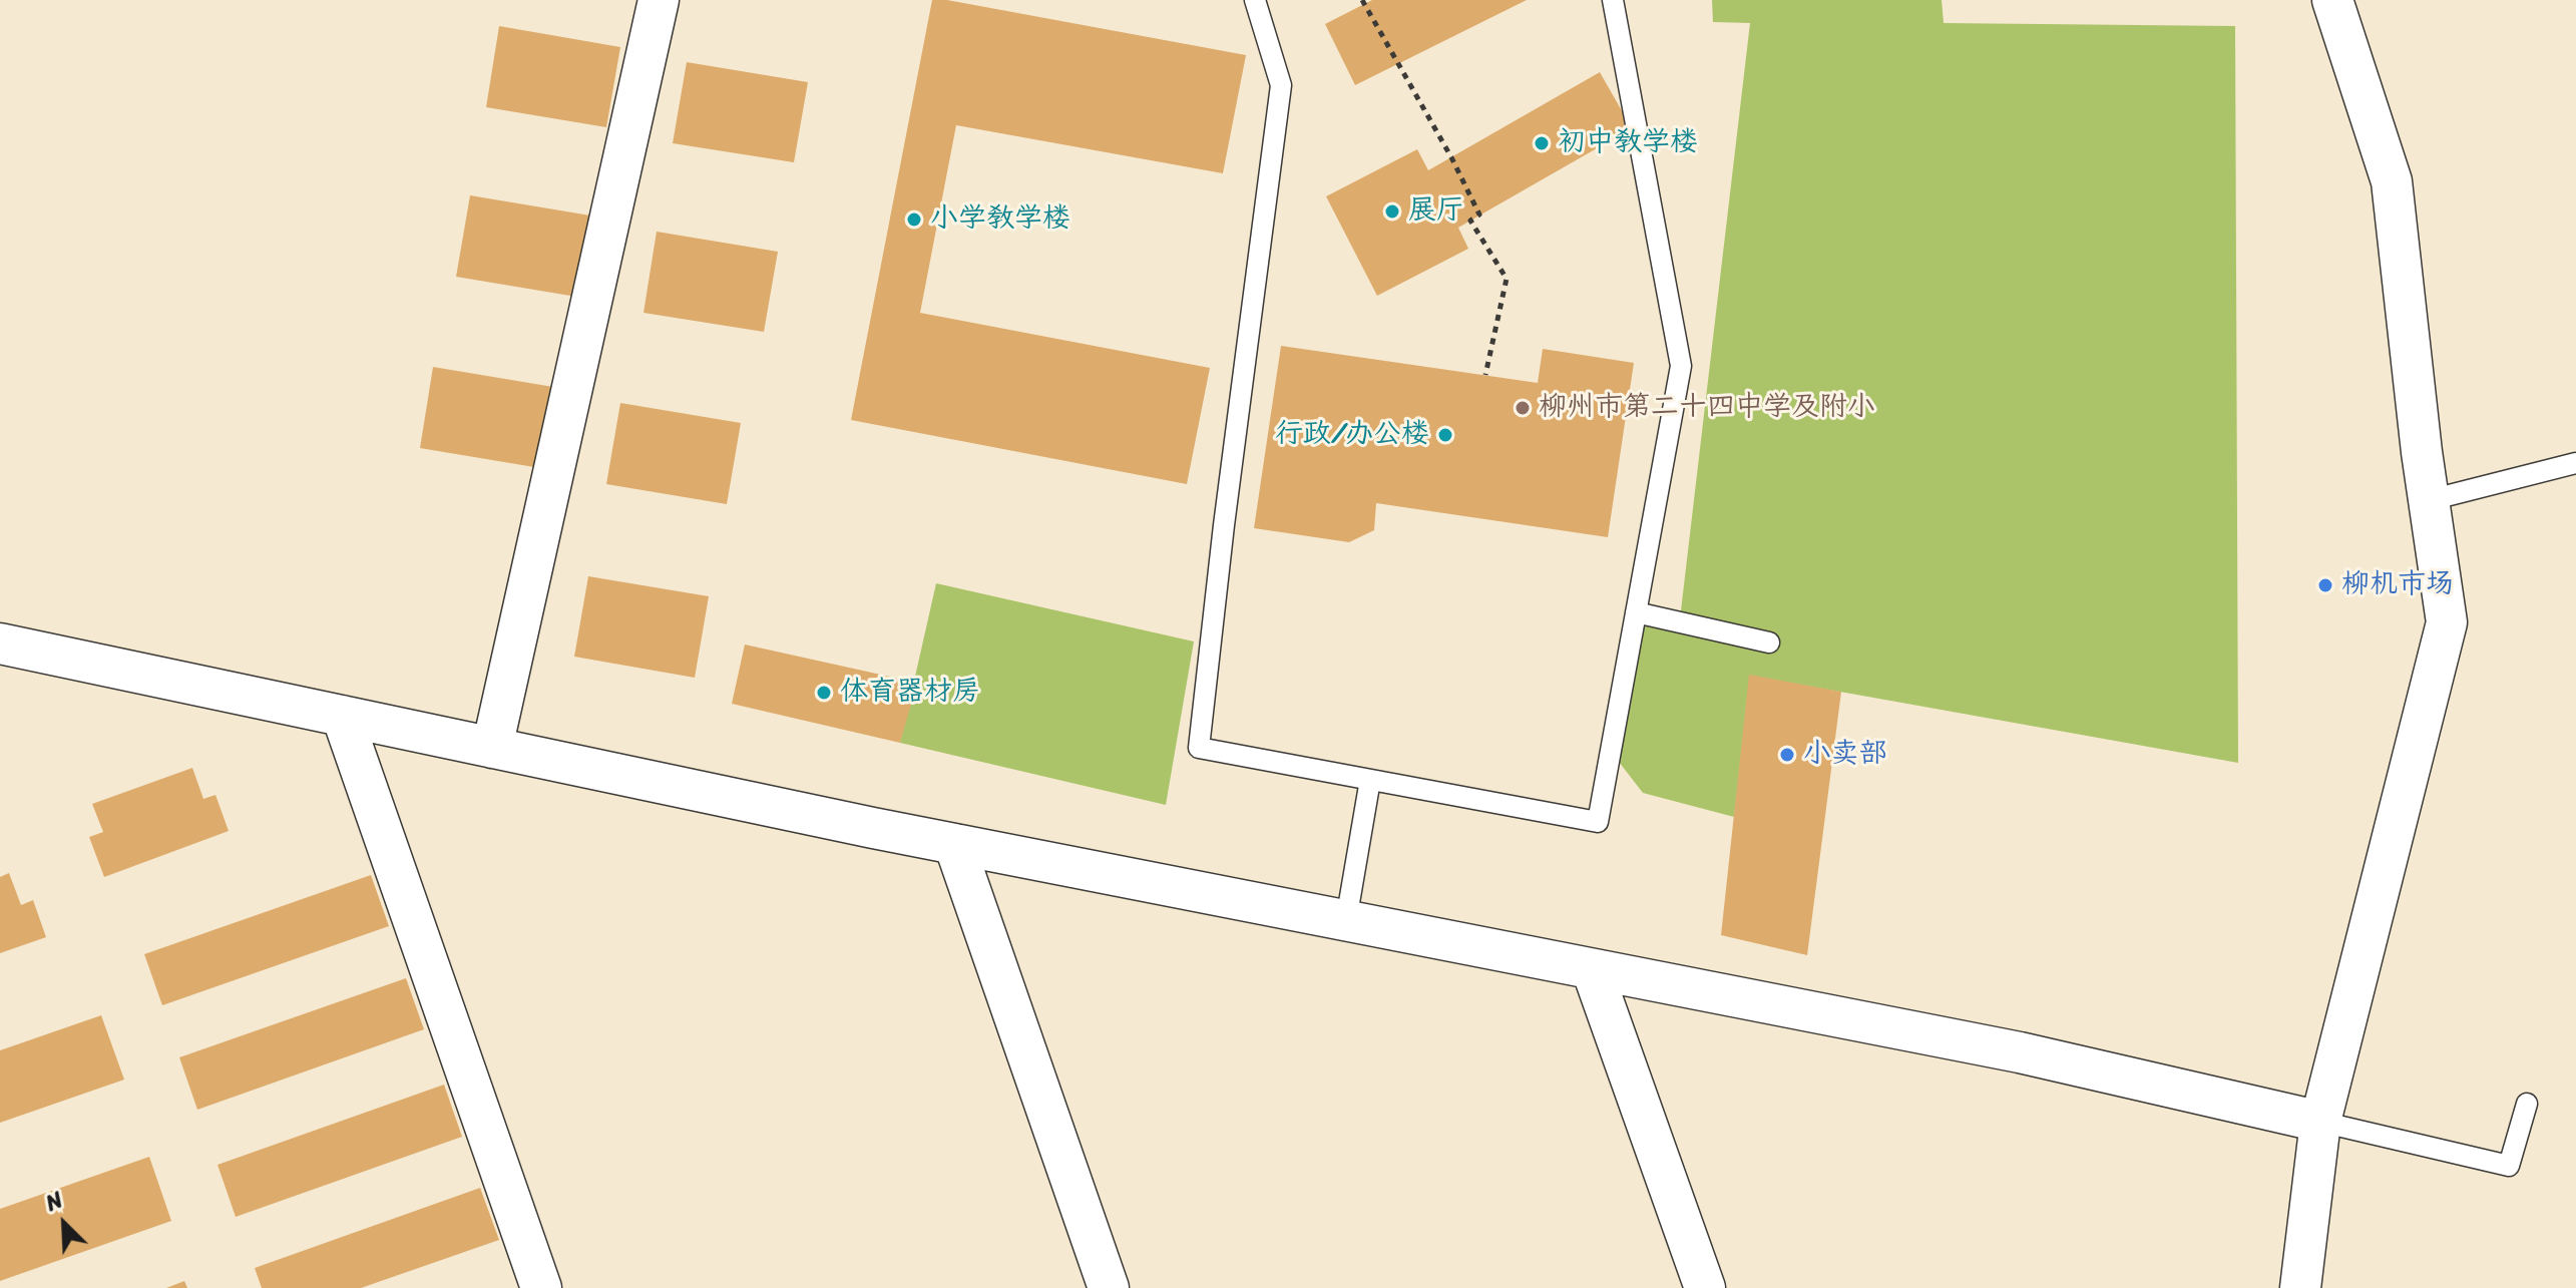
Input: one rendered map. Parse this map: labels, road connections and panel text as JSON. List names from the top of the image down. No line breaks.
{"places":["初中教学楼","展厅","小学教学楼","柳州市第二十四中学及附小","行政/办公楼","柳机市场","体育器材房","小卖部"],"north":"top left"}
